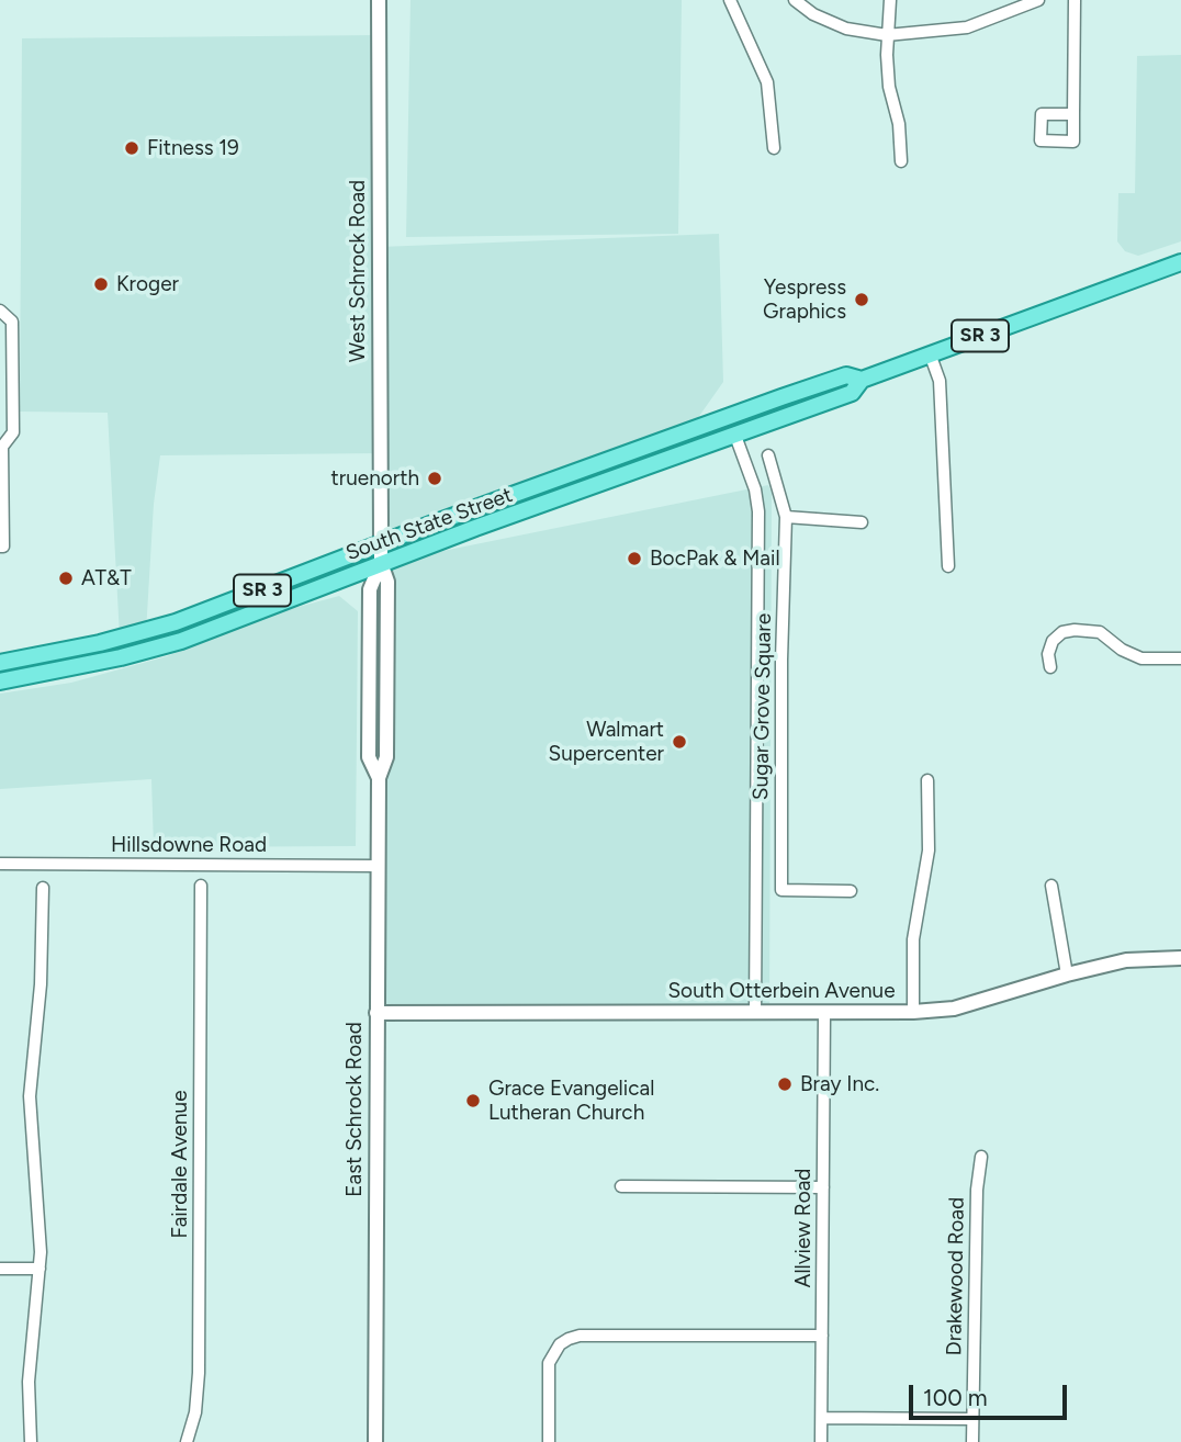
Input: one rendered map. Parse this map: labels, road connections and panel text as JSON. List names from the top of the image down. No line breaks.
{"streets":{"main road":["SR 3","South State Street"],"street":["West Schrock Road","Sugar Grove Square","Hillsdowne Road","South Otterbein Avenue","East Schrock Road","Fairdale Avenue","Allview Road","Drakewood Road"]},"crossings":[["West Schrock Road","South State Street"],["West Schrock Road","East Schrock Road"],["South State Street","East Schrock Road"],["Hillsdowne Road","East Schrock Road"],["South Otterbein Avenue","East Schrock Road"],["South Otterbein Avenue","Allview Road"]],"places":["Fitness 19","Kroger","Yespress Graphics","truenorth","BocPak & Mail","AT&T","Walmart Supercenter","Bray Inc.","Grace Evangelical Lutheran Church"],"scale_bar":"100 m"}
